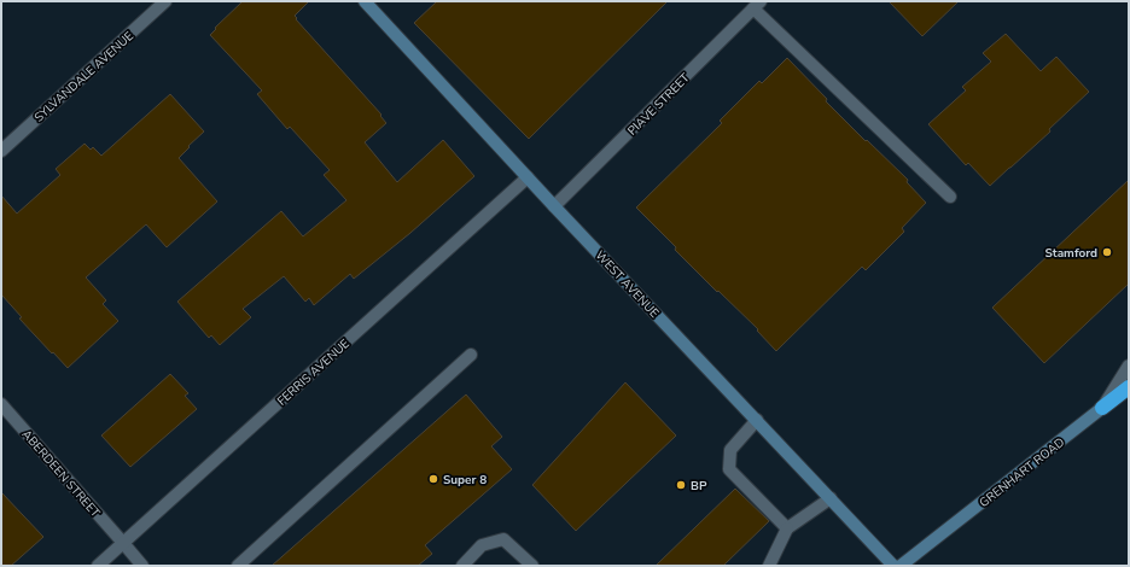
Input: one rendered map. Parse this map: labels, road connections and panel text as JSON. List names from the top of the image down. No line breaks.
{"streets":{"main road":["WEST AVENUE","GRENHART ROAD"],"street":["SYLVANDALE AVENUE","PIAVE STREET","FERRIS AVENUE","ABERDEEN STREET"]},"crossings":[["PIAVE STREET","WEST AVENUE"],["WEST AVENUE","FERRIS AVENUE"],["FERRIS AVENUE","ABERDEEN STREET"]],"places":["Stamford","Super 8","BP"]}
